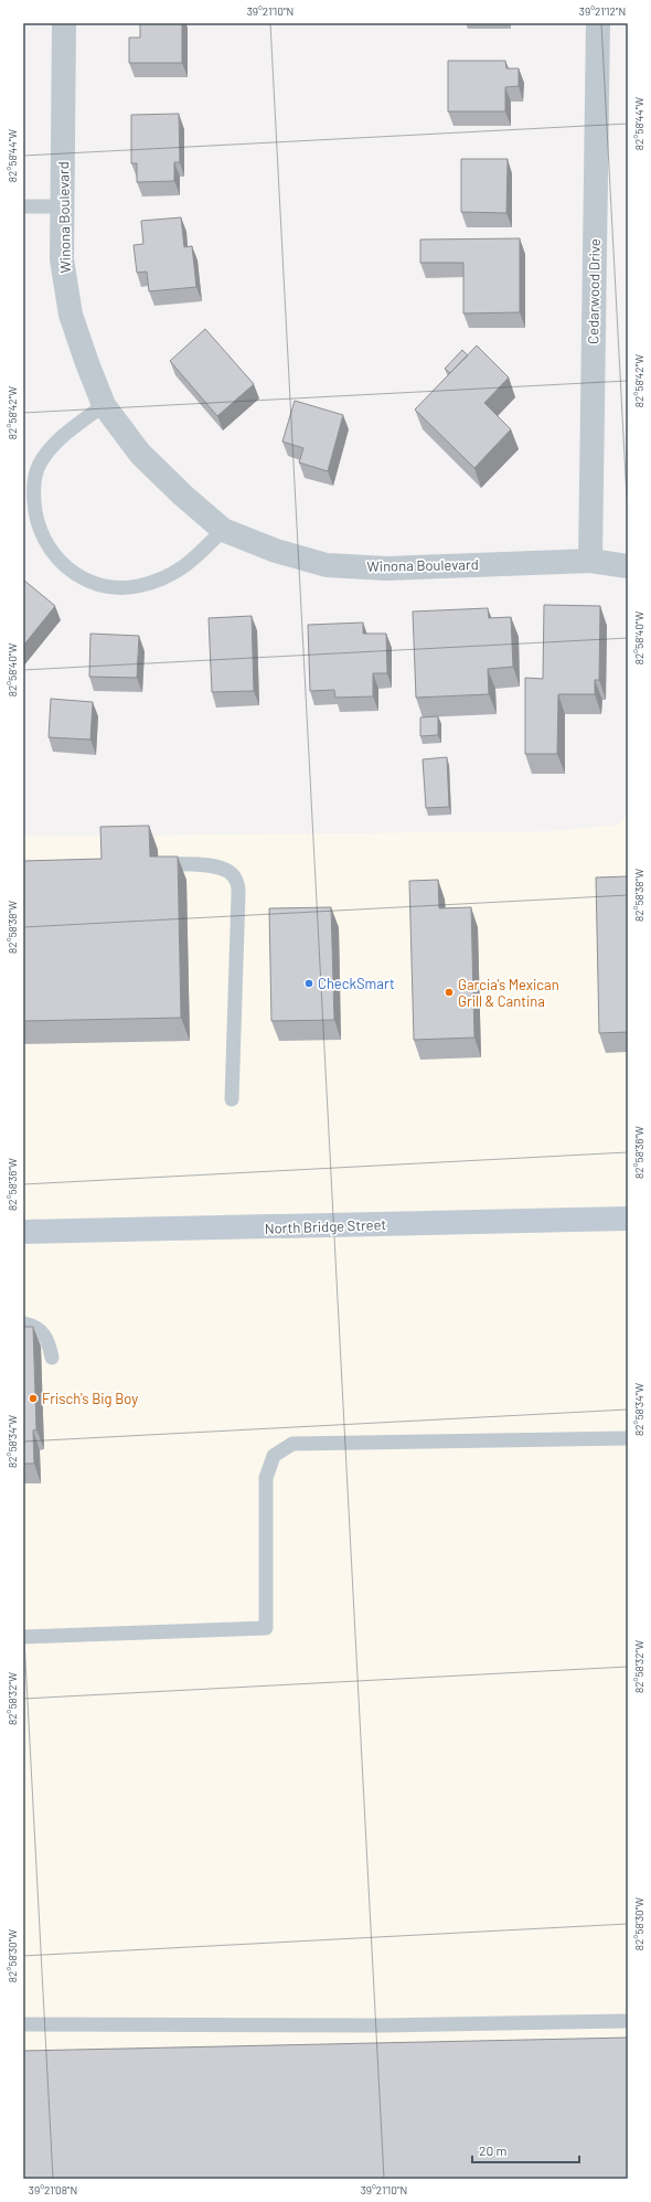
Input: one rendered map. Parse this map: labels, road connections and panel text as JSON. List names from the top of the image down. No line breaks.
{"streets":{"main road":["North Bridge Street"],"street":["Winona Boulevard","Cedarwood Drive"]},"crossings":[["Winona Boulevard","Cedarwood Drive"]],"places":["CheckSmart","Garcia's Mexican Grill & Cantina","Frisch's Big Boy"],"scale_bar":"20 m","coordinates":["39°21'10\"N","39°21'12\"N","82°58'44\"W","82°58'42\"W","82°58'40\"W","82°58'38\"W","82°58'36\"W","82°58'34\"W","82°58'32\"W","82°58'30\"W","39°21'08\"N"]}
